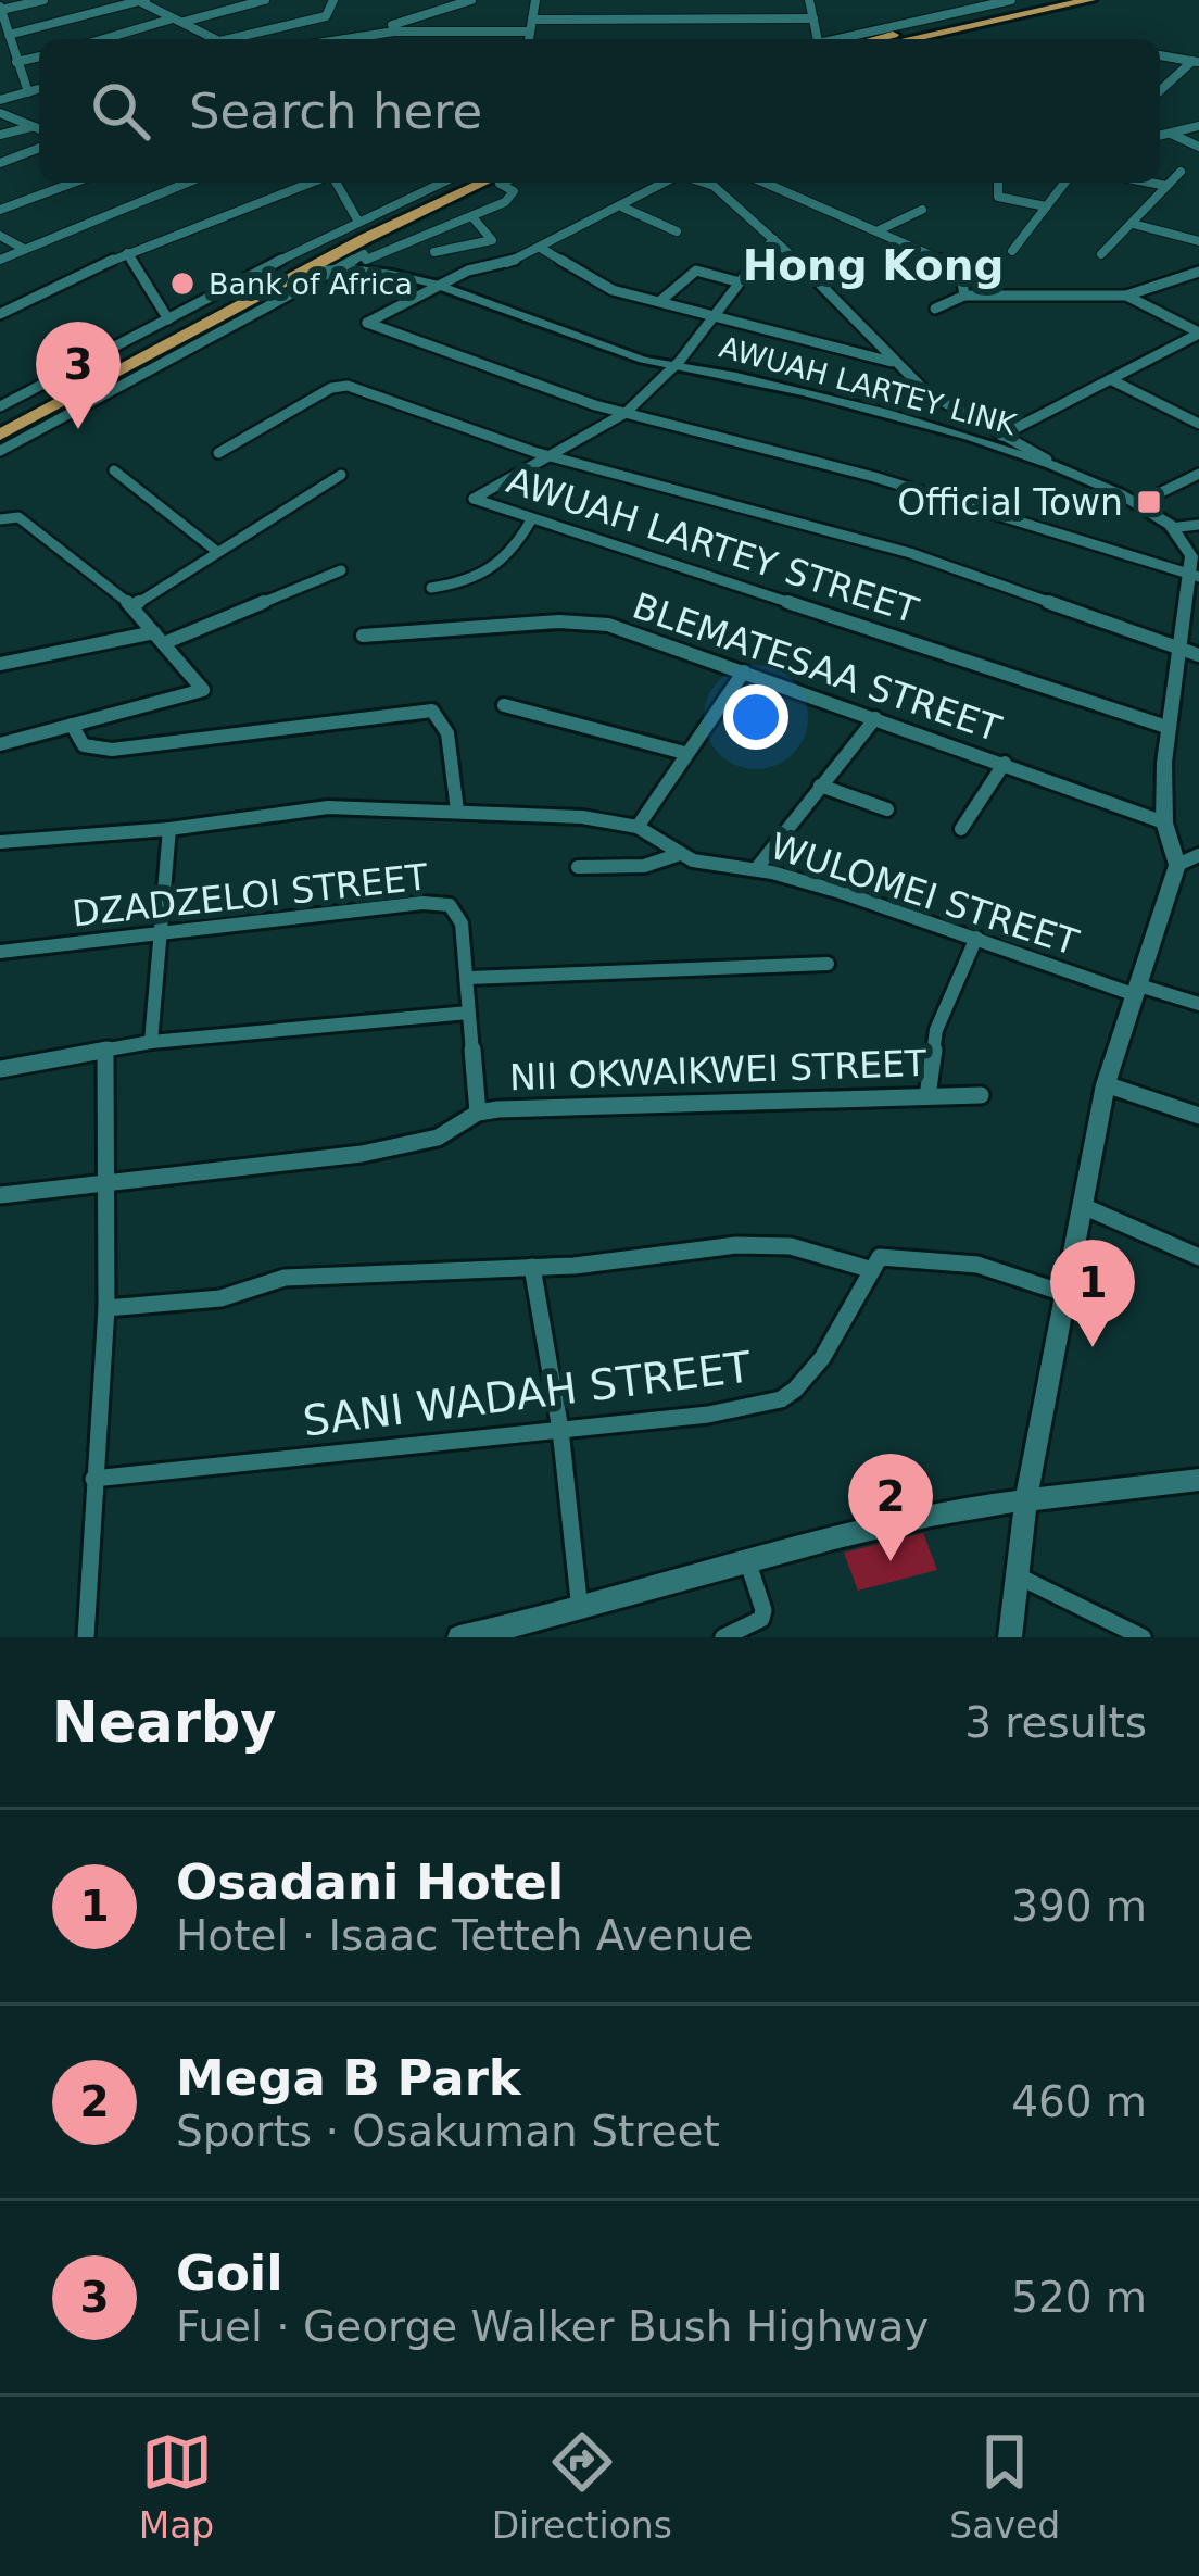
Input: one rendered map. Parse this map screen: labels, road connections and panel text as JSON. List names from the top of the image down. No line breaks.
{"streets":{"street":["AWUAH LARTEY LINK","AWUAH LARTEY STREET","BLEMATESAA STREET","WULOMEI STREET","DZADZELOI STREET","NII OKWAIKWEI STREET","SANI WADAH STREET"]},"crossings":[["AWUAH LARTEY LINK","AWUAH LARTEY STREET"],["DZADZELOI STREET","NII OKWAIKWEI STREET"]],"districts":["Hong Kong"],"places":{"other":["Bank of Africa"],"transit":["Official Town"]},"page":{"search":"Search here","pins":["3","1","2"],"heading":["Nearby","3 results"],"list":[{"mark":"1","name":"Osadani Hotel","note":"Hotel · Isaac Tetteh Avenue","value":"390 m"},{"mark":"2","name":"Mega B Park","note":"Sports · Osakuman Street","value":"460 m"},{"mark":"3","name":"Goil","note":"Fuel · George Walker Bush Highway","value":"520 m"}],"nav":["Map","Directions","Saved"]}}
